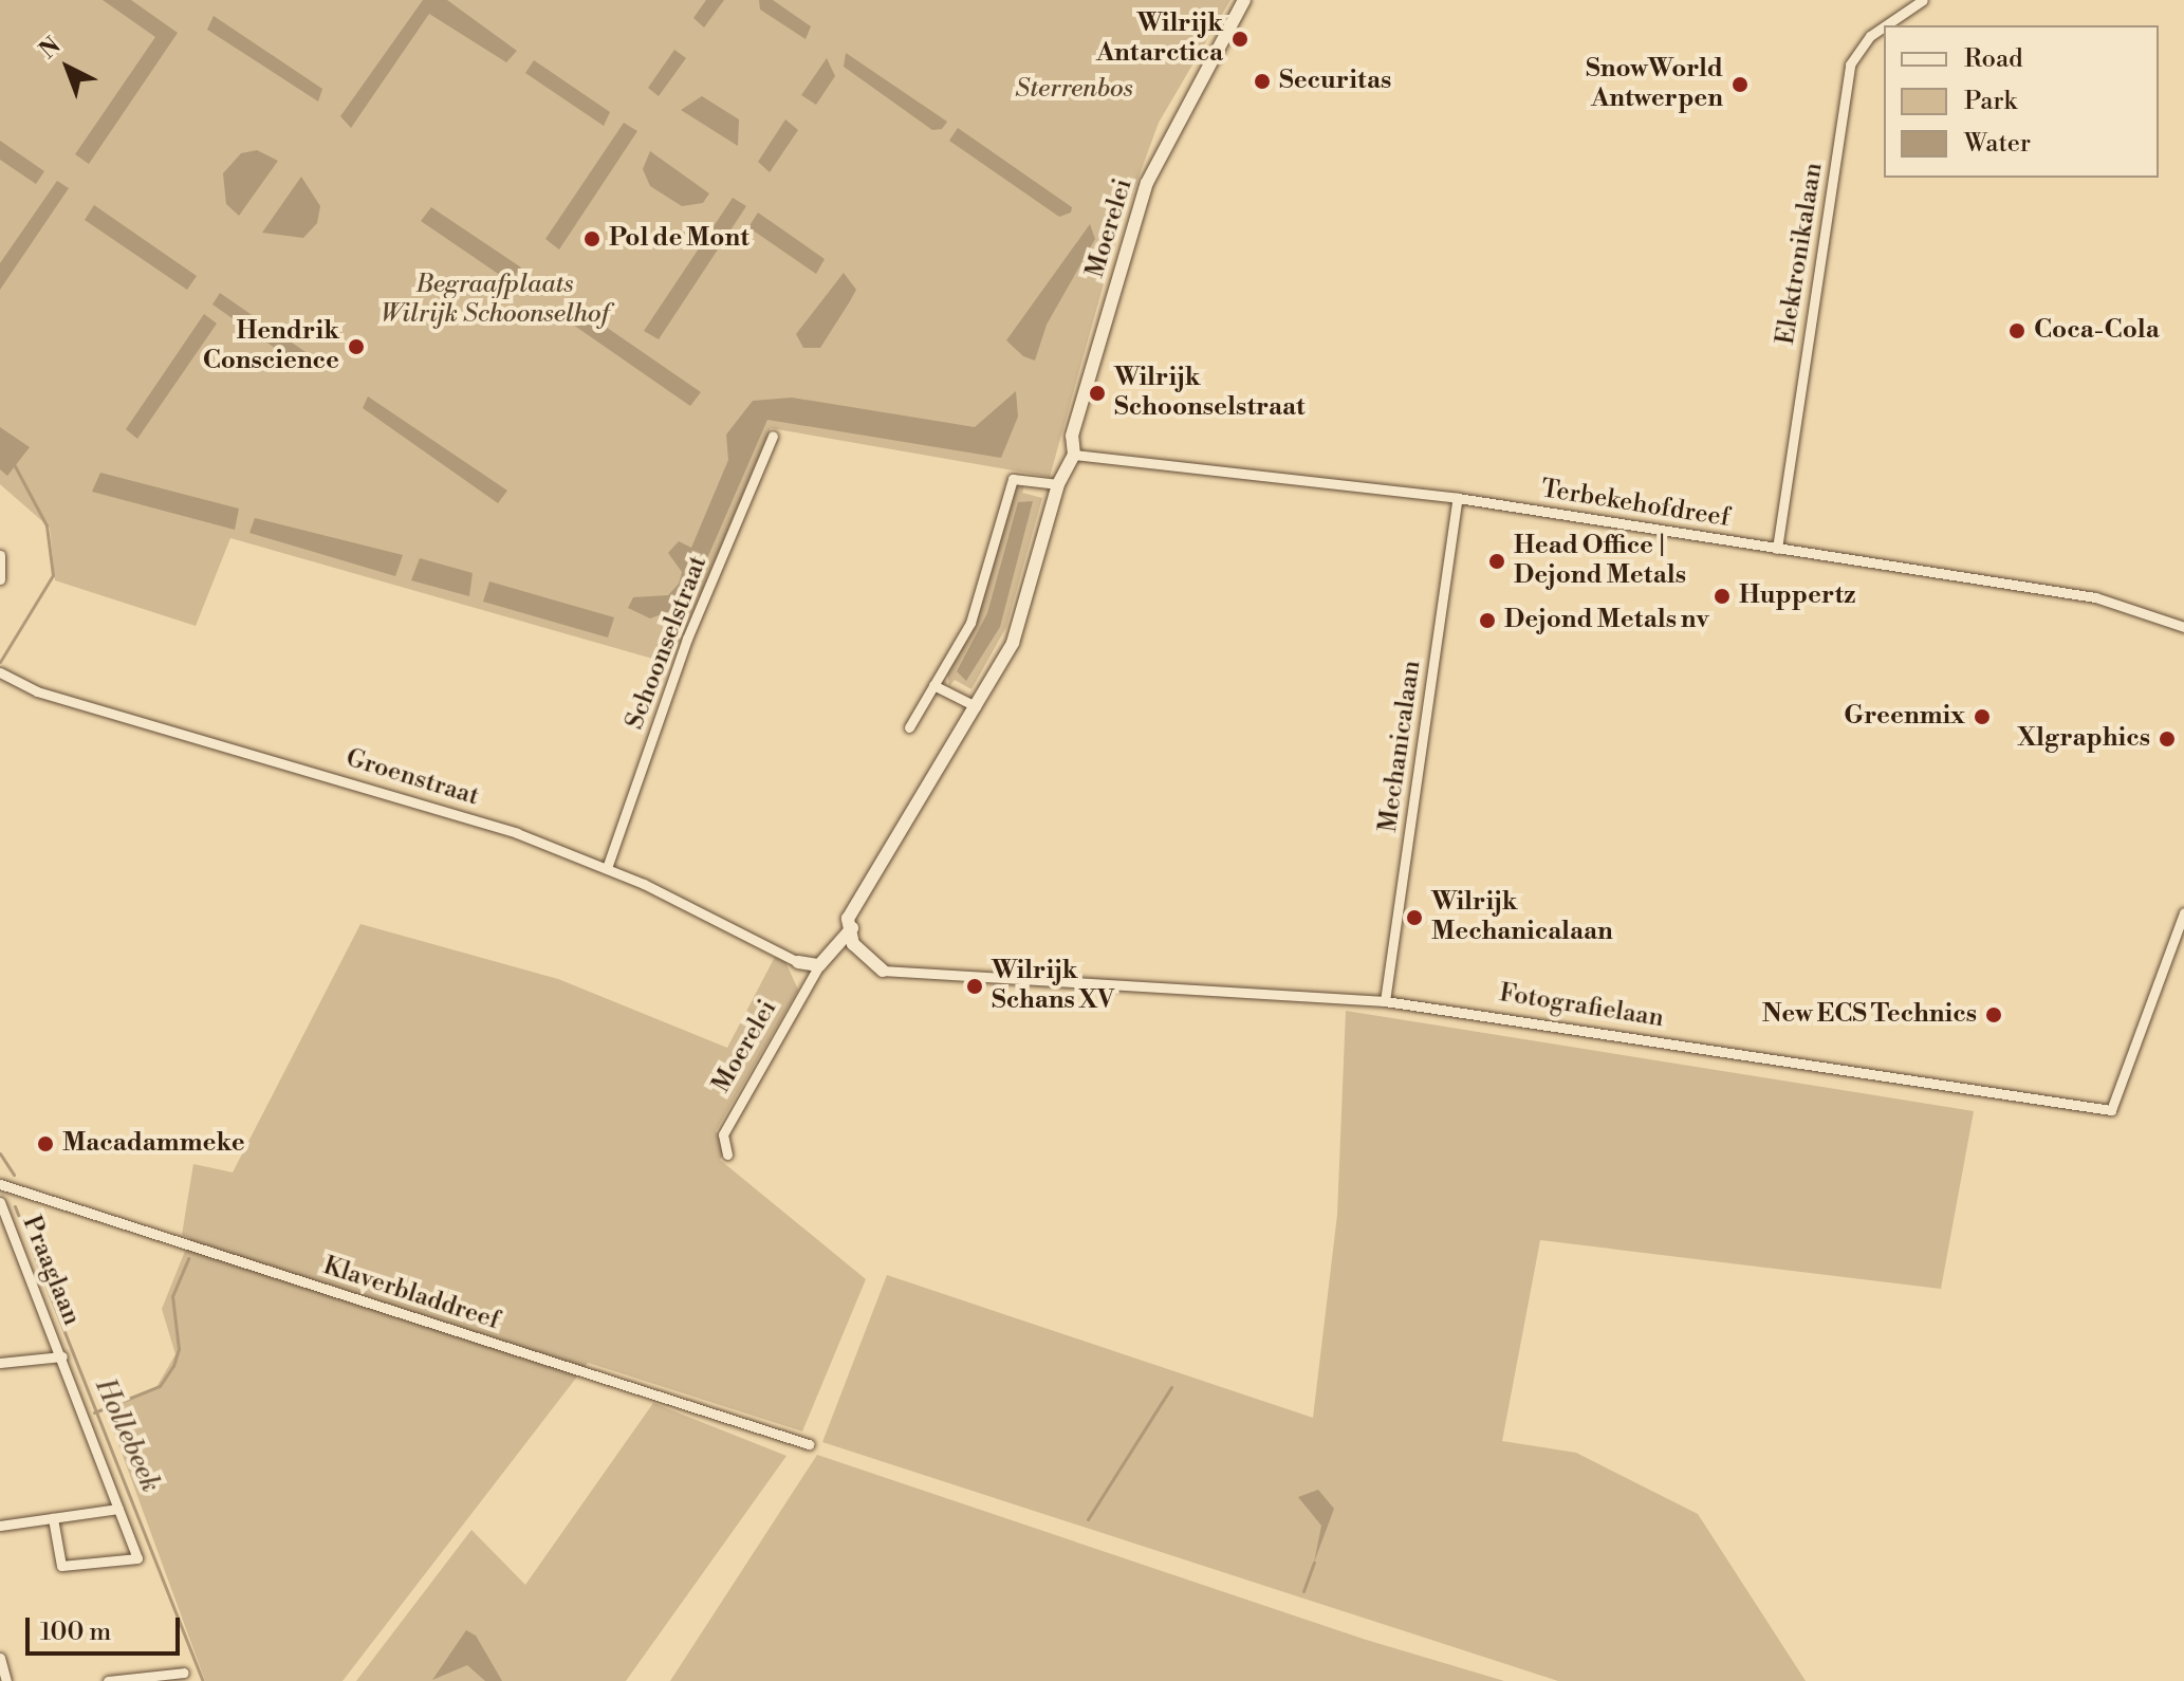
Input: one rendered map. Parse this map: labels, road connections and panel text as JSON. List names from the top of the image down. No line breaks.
{"streets":{"street":["Moerelei","Elektronikalaan","Terbekehofdreef","Schoonselstraat","Mechanicalaan","Groenstraat","Fotografielaan","Praaglaan","Klaverbladdreef"]},"crossings":[["Moerelei","Terbekehofdreef"],["Moerelei","Fotografielaan"],["Elektronikalaan","Terbekehofdreef"],["Terbekehofdreef","Mechanicalaan"],["Schoonselstraat","Groenstraat"],["Mechanicalaan","Fotografielaan"]],"water":["Hollebeek"],"parks":["Sterrenbos","Begraafplaats Wilrijk Schoonselhof"],"places":["Wilrijk Antarctica","Securitas","SnowWorld Antwerpen","Pol de Mont","Coca-Cola","Hendrik Conscience","Wilrijk Schoonselstraat","Head Office | Dejond Metals","Huppertz","Dejond Metals nv","Greenmix","Xlgraphics","Wilrijk Mechanicalaan","Wilrijk Schans XV","New ECS Technics","Macadammeke"],"legend":["Road","Park","Water"],"scale_bar":"100 m","north":"top left"}
